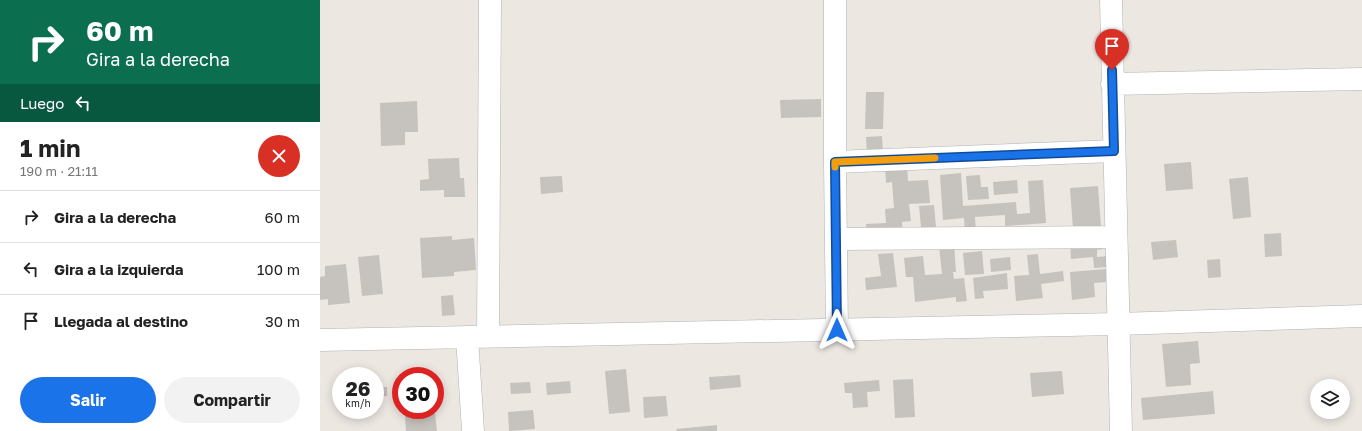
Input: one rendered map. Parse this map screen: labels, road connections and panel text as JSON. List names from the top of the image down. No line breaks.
{"page":{"turn":["60 m","Gira a la derecha"],"then":"Luego","heading":["1 min","190 m · 21:11"],"list":[{"name":"Gira a la derecha","value":"60 m"},{"name":"Gira a la izquierda","value":"100 m"},{"name":"Llegada al destino","value":"30 m"}],"speed":"26 km/h","limit":"30","buttons":["Salir","Compartir"]}}
